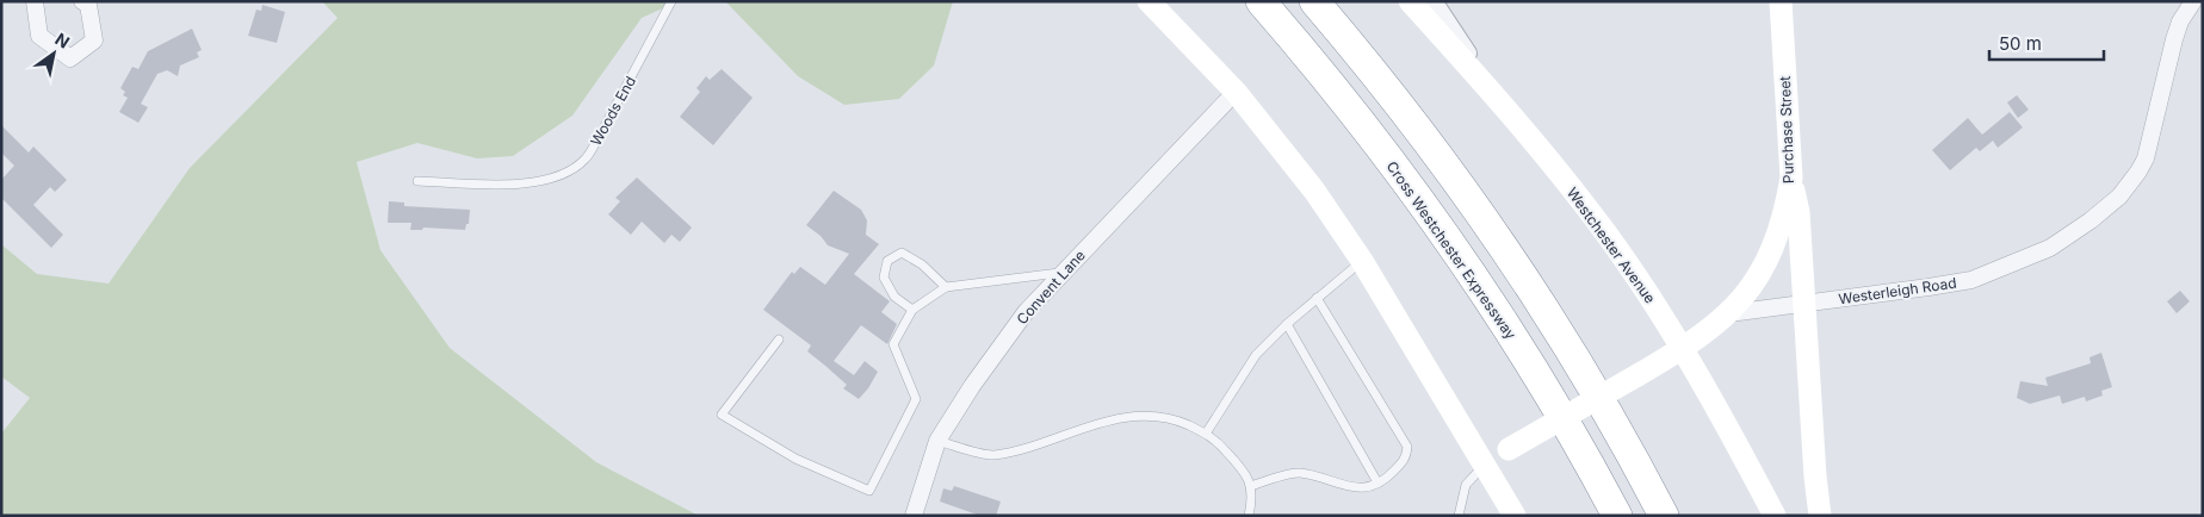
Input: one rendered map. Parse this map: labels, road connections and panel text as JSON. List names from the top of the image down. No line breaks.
{"streets":{"highway":["Cross Westchester Expressway"],"main road":["Purchase Street","Westchester Avenue"],"street":["Convent Lane","Westerleigh Road"],"lane":["Woods End"]},"crossings":[["Purchase Street","Westerleigh Road"]],"scale_bar":"50 m","north":"top right"}
